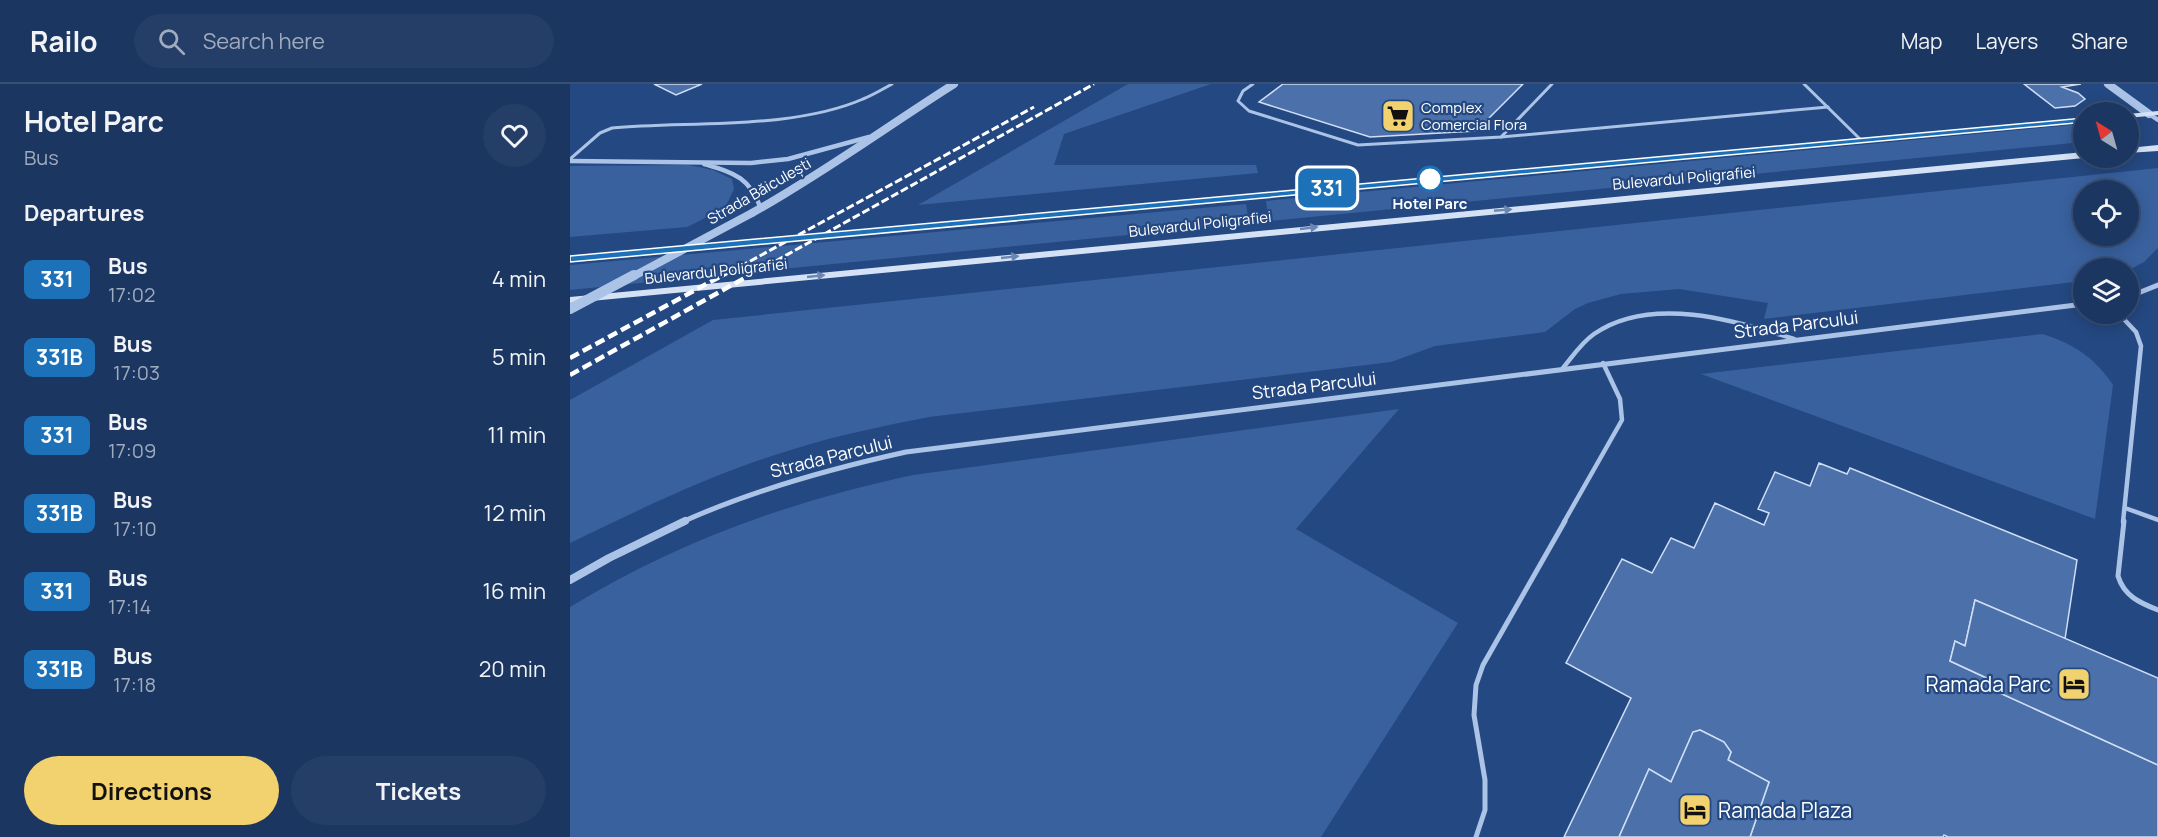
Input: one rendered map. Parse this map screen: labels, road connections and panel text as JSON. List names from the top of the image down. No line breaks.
{"streets":{"main road":["Bulevardul Poligrafiei"],"street":["Strada Băiculești","Strada Parcului"]},"places":{"supermarket":["Complex Comercial Flora"],"other":["Hotel Parc"],"hotel":["Ramada Parc","Ramada Plaza"]},"lines":["bus line 331"],"north":"top left","page":{"header":"Railo","search":"Search here","nav":["Map","Layers","Share"],"heading":[["Hotel Parc","Bus"],"Departures"],"on_map":"331","list":[{"mark":"331","name":"Bus","note":"17:02","value":"4 min"},{"mark":"331B","name":"Bus","note":"17:03","value":"5 min"},{"mark":"331","name":"Bus","note":"17:09","value":"11 min"},{"mark":"331B","name":"Bus","note":"17:10","value":"12 min"},{"mark":"331","name":"Bus","note":"17:14","value":"16 min"},{"mark":"331B","name":"Bus","note":"17:18","value":"20 min"}],"buttons":["Directions","Tickets"]}}
